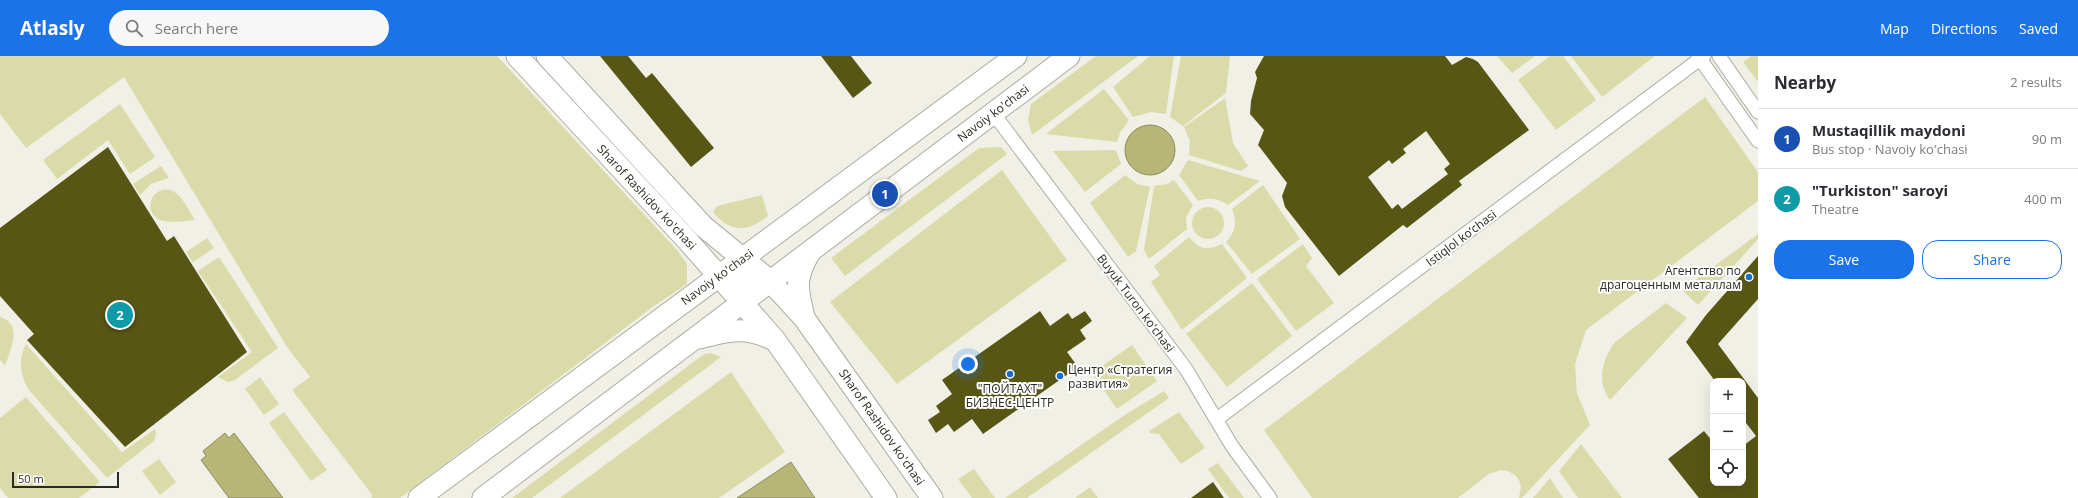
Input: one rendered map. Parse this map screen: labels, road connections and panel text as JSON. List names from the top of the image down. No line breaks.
{"streets":{"main road":["Navoiy ko'chasi","Sharof Rashidov ko'chasi"],"street":["Istiqlol ko‘chasi","Buyuk Turon ko'chasi"]},"crossings":[["Navoiy ko'chasi","Sharof Rashidov ko'chasi"],["Navoiy ko'chasi","Buyuk Turon ko'chasi"],["Istiqlol ko‘chasi","Buyuk Turon ko'chasi"]],"places":["Агентство по драгоценным металлам","\"ПОЙТАХТ\" БИЗНЕС-ЦЕНТР","Центр «Стратегия развития»"],"scale_bar":"50 m","page":{"header":"Atlasly","search":"Search here","nav":["Map","Directions","Saved"],"heading":["Nearby","2 results"],"list":[{"mark":"1","name":"Mustaqillik maydoni","note":"Bus stop · Navoiy ko'chasi","value":"90 m"},{"mark":"2","name":"\"Turkiston\" saroyi","note":"Theatre","value":"400 m"}],"pins":["1","2"],"buttons":["Save","Share"],"map_buttons":["+","−"],"scale":"50 m"}}
